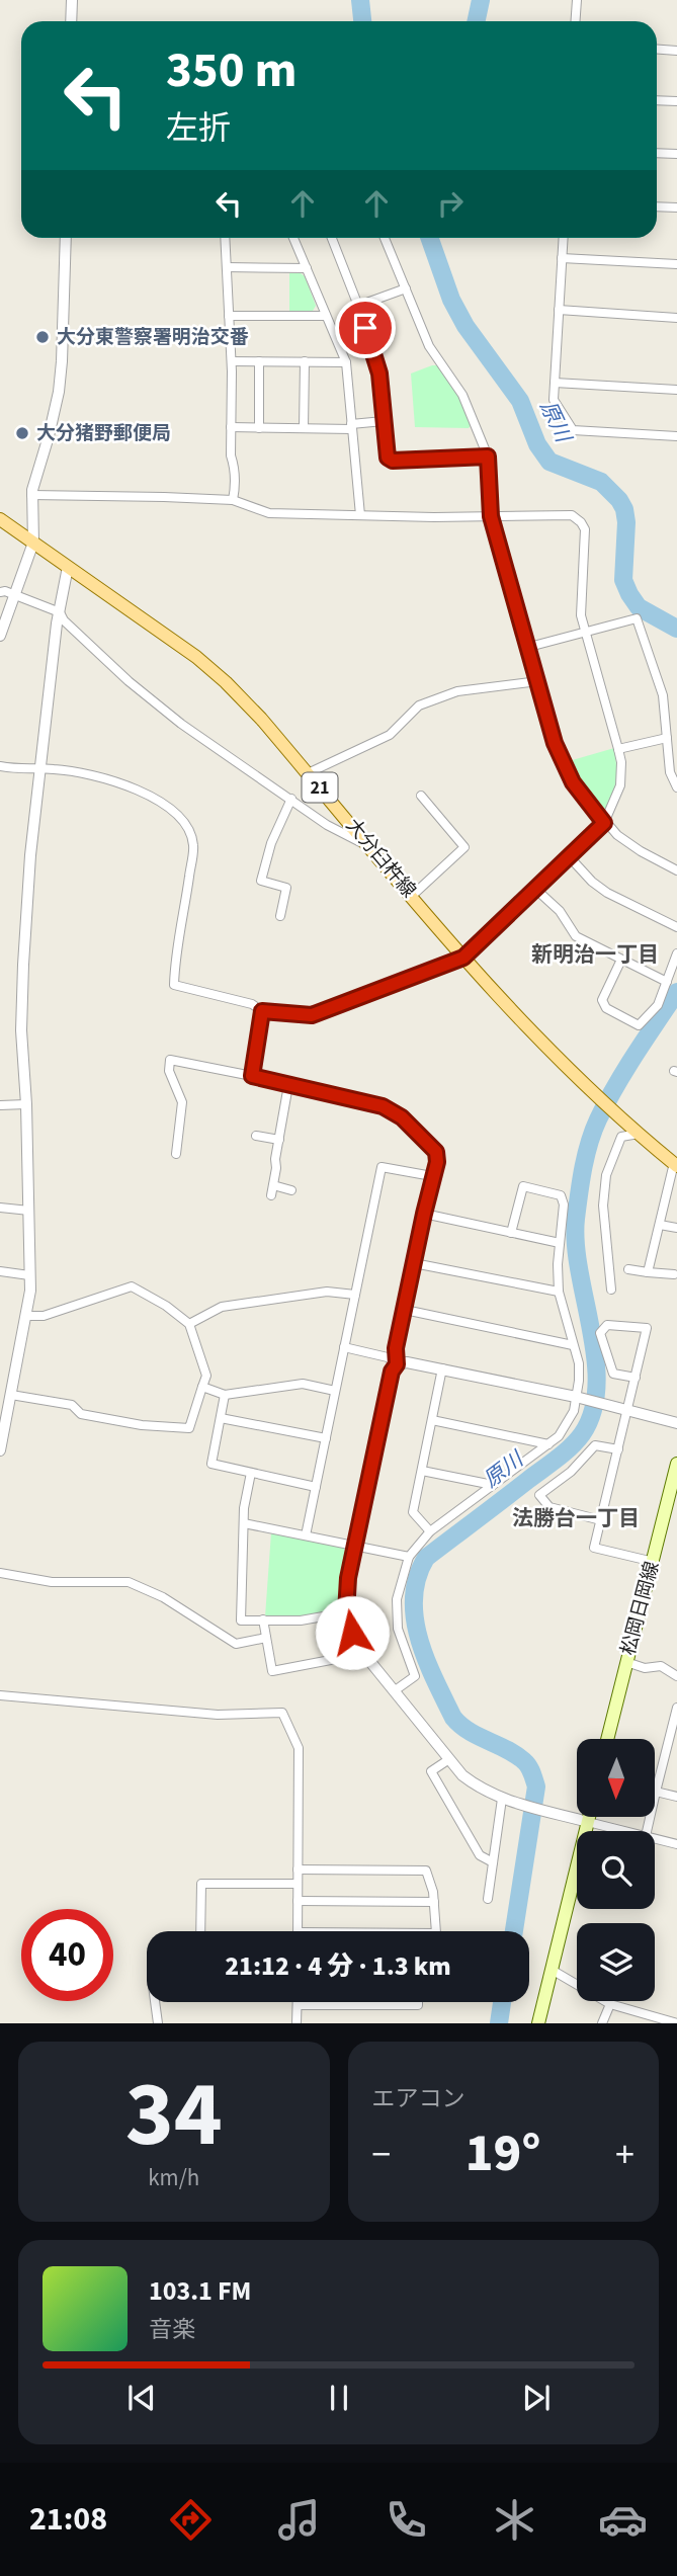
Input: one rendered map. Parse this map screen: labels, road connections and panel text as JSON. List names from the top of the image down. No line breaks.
{"streets":{"main road":["21","大分臼杵線","松岡日岡線"]},"districts":["新明治一丁目","法勝台一丁目"],"water":["原川"],"places":["大分東警察署明治交番","大分猪野郵便局"],"north":"bottom","page":{"turn":["350 m","左折"],"limit":"40","trip":"21:12 · 4 分 · 1.3 km","tile":[["34","km/h"],"エアコン"],"heat":["−","19°","+"],"song":["103.1 FM","音楽"],"tabs":"21:08"}}
